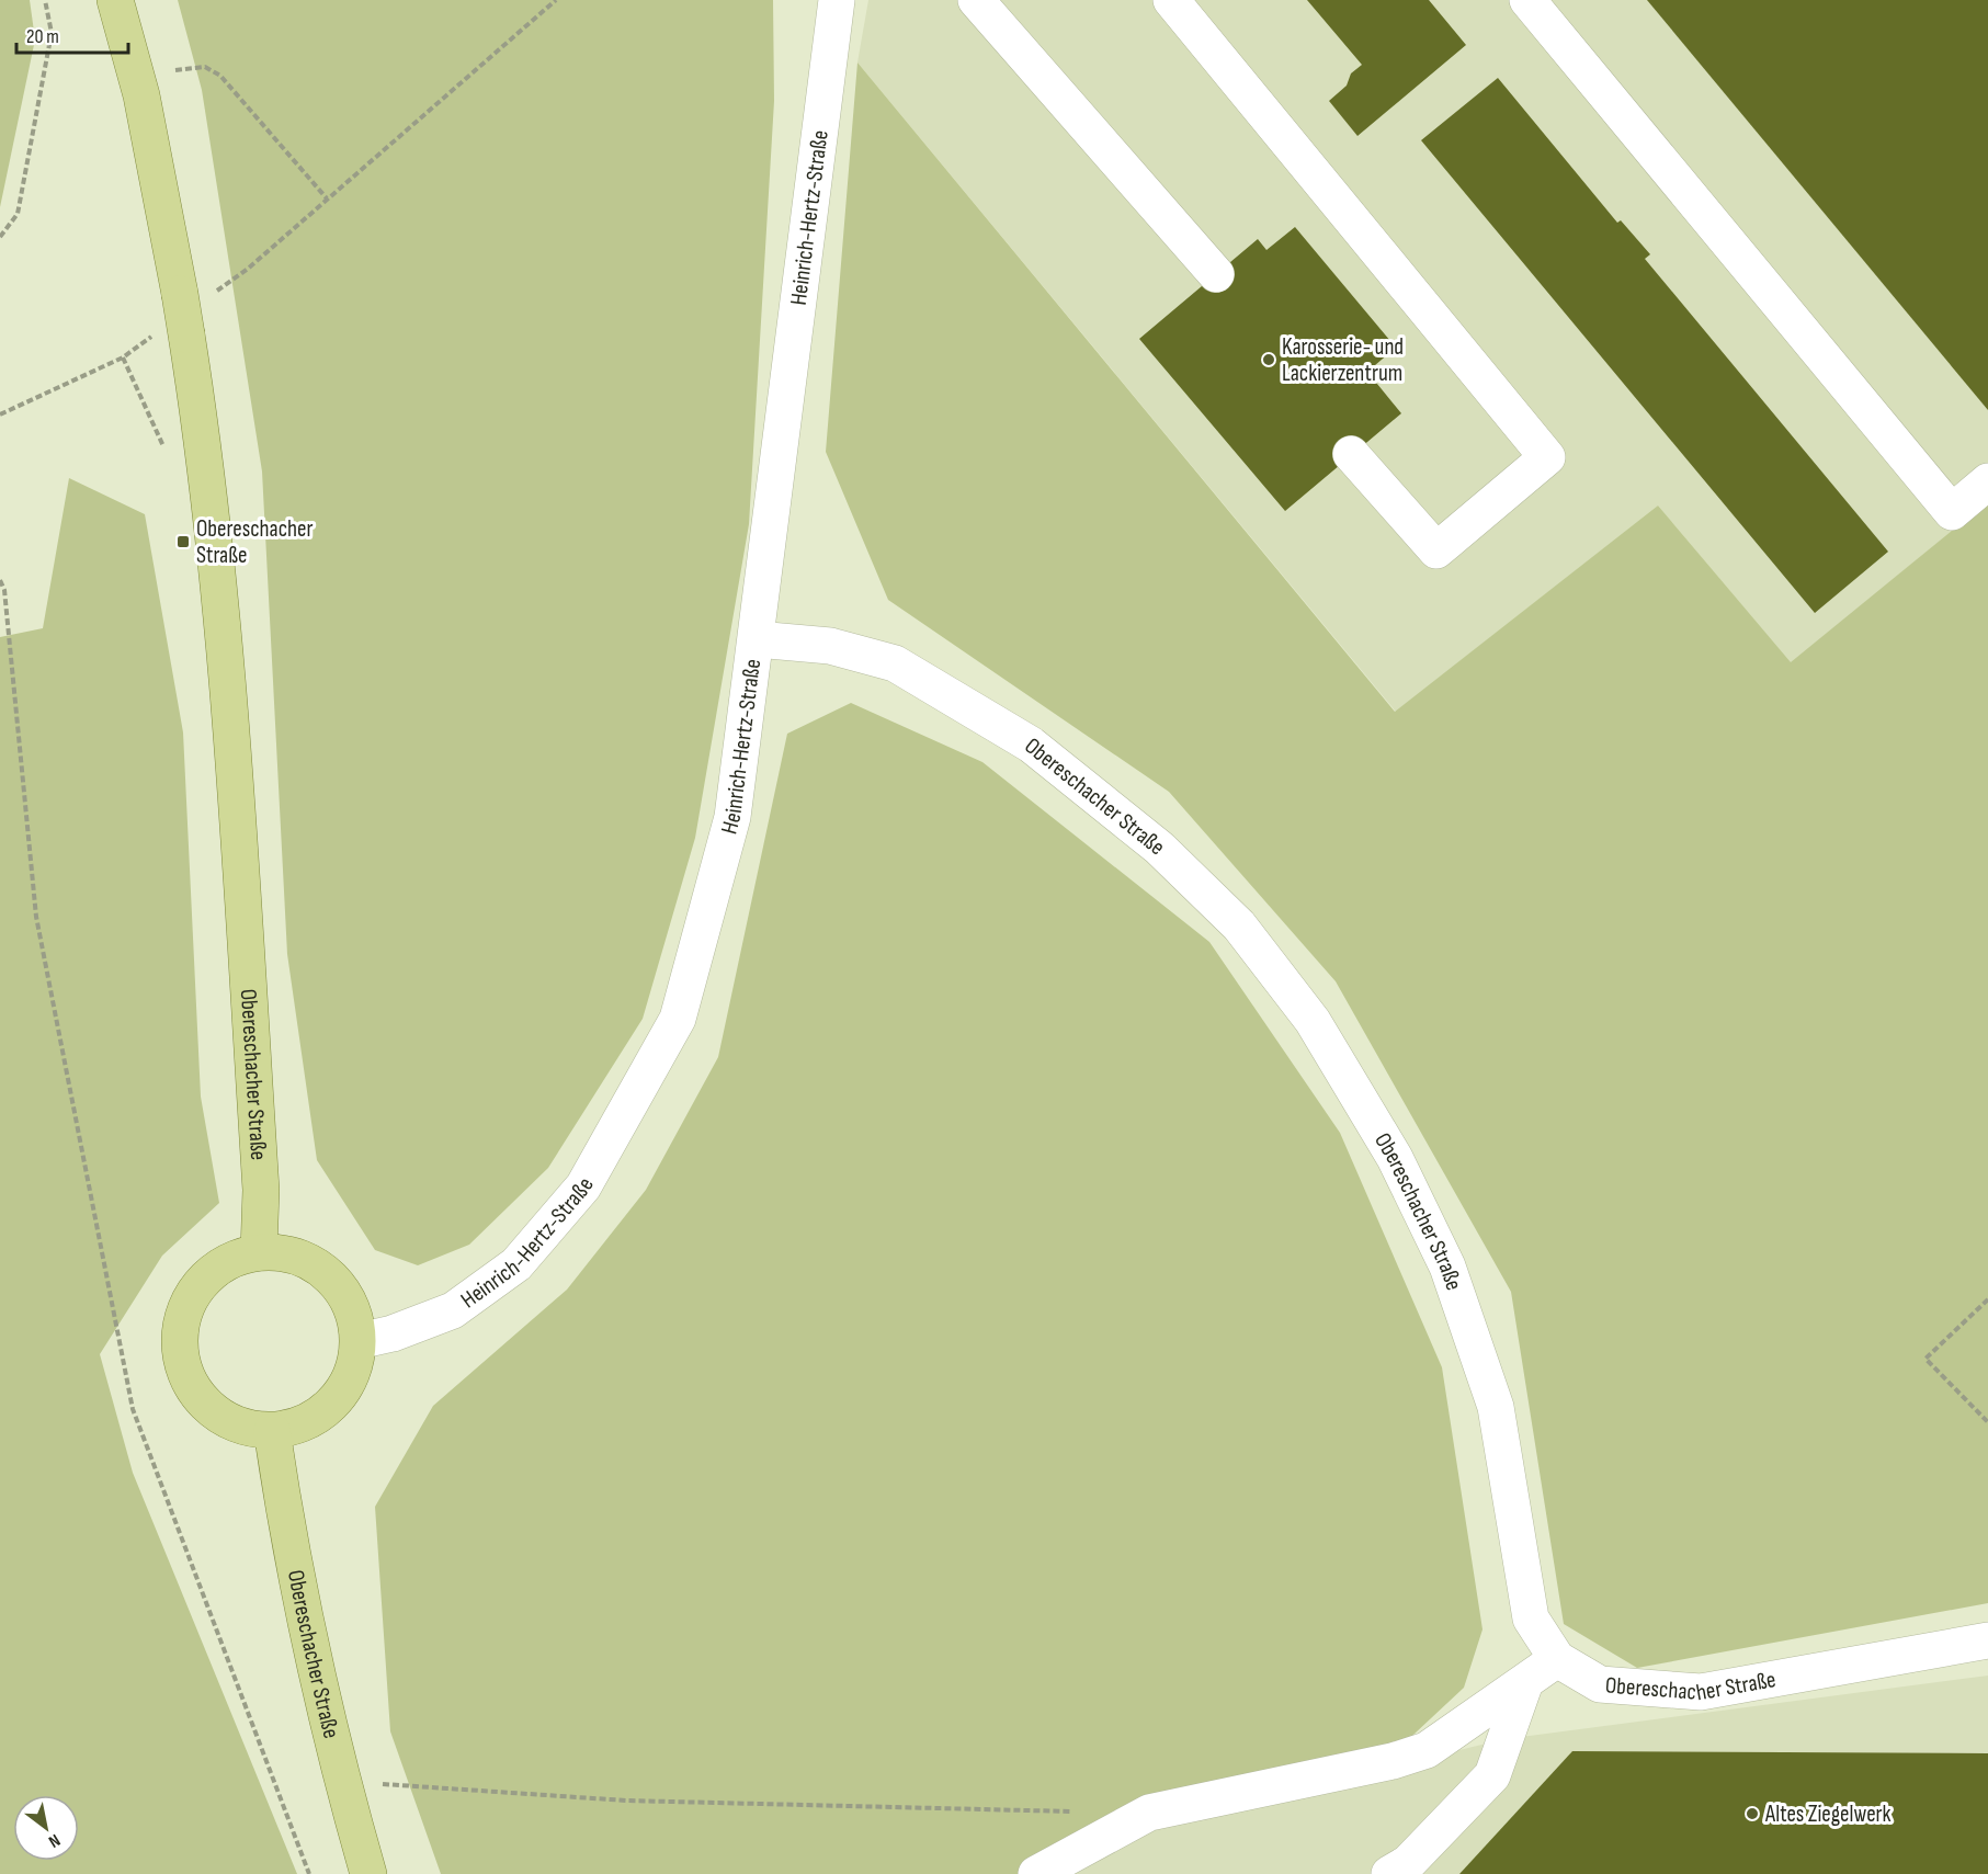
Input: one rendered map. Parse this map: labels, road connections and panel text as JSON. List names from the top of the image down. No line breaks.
{"streets":{"main road":["Obereschacher Straße"],"street":["Heinrich-Hertz-Straße"]},"crossings":[["Heinrich-Hertz-Straße","Obereschacher Straße"]],"places":{"other":["Karosserie- und Lackierzentrum","Altes Ziegelwerk"],"transit":["Obereschacher Straße"]},"scale_bar":"20 m","north":"bottom right"}
